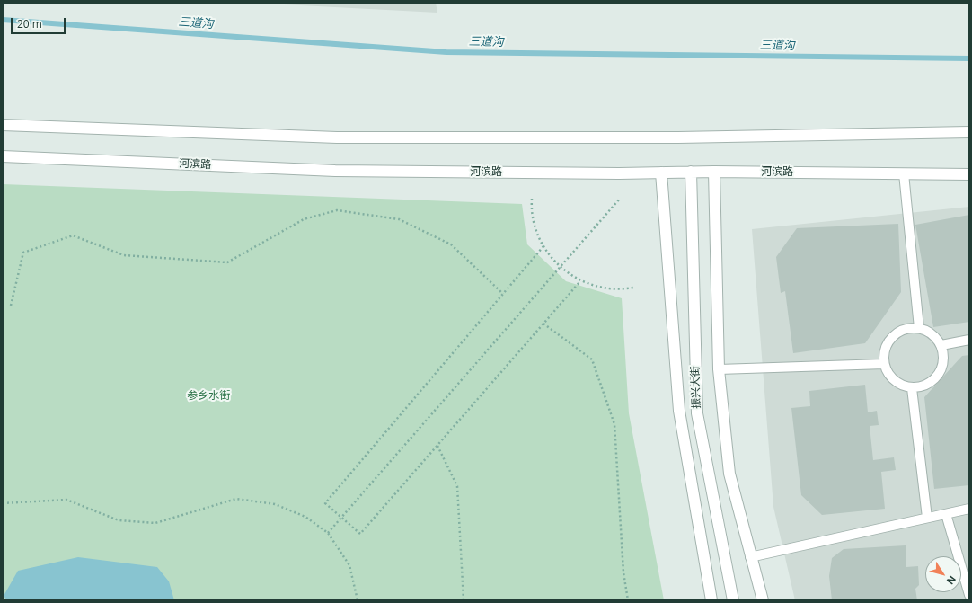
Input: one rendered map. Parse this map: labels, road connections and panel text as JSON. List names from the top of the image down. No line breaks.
{"streets":{"street":["河滨路","振兴大街"]},"crossings":[["河滨路","振兴大街"]],"water":["三道沟"],"parks":["参乡水街"],"scale_bar":"20 m","north":"bottom right"}
